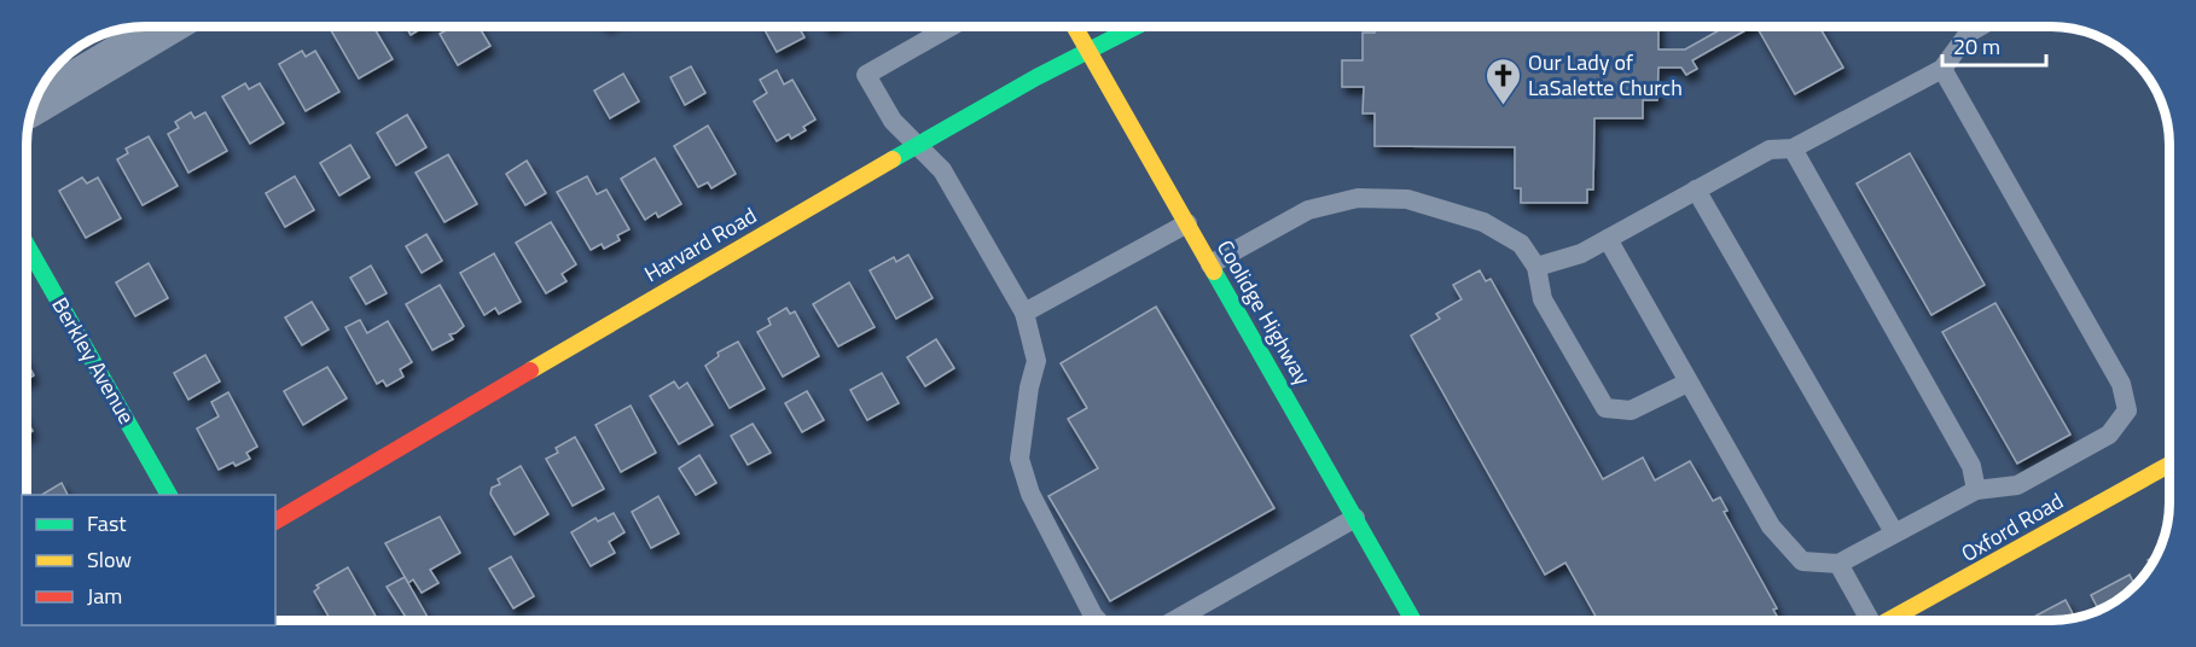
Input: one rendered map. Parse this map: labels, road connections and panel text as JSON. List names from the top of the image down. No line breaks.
{"streets":{"street":["Harvard Road","Coolidge Highway","Berkley Avenue","Oxford Road"]},"crossings":[["Harvard Road","Coolidge Highway"]],"places":{"church":["Our Lady of LaSalette Church"]},"legend":["Fast","Slow","Jam"],"scale_bar":"20 m"}
